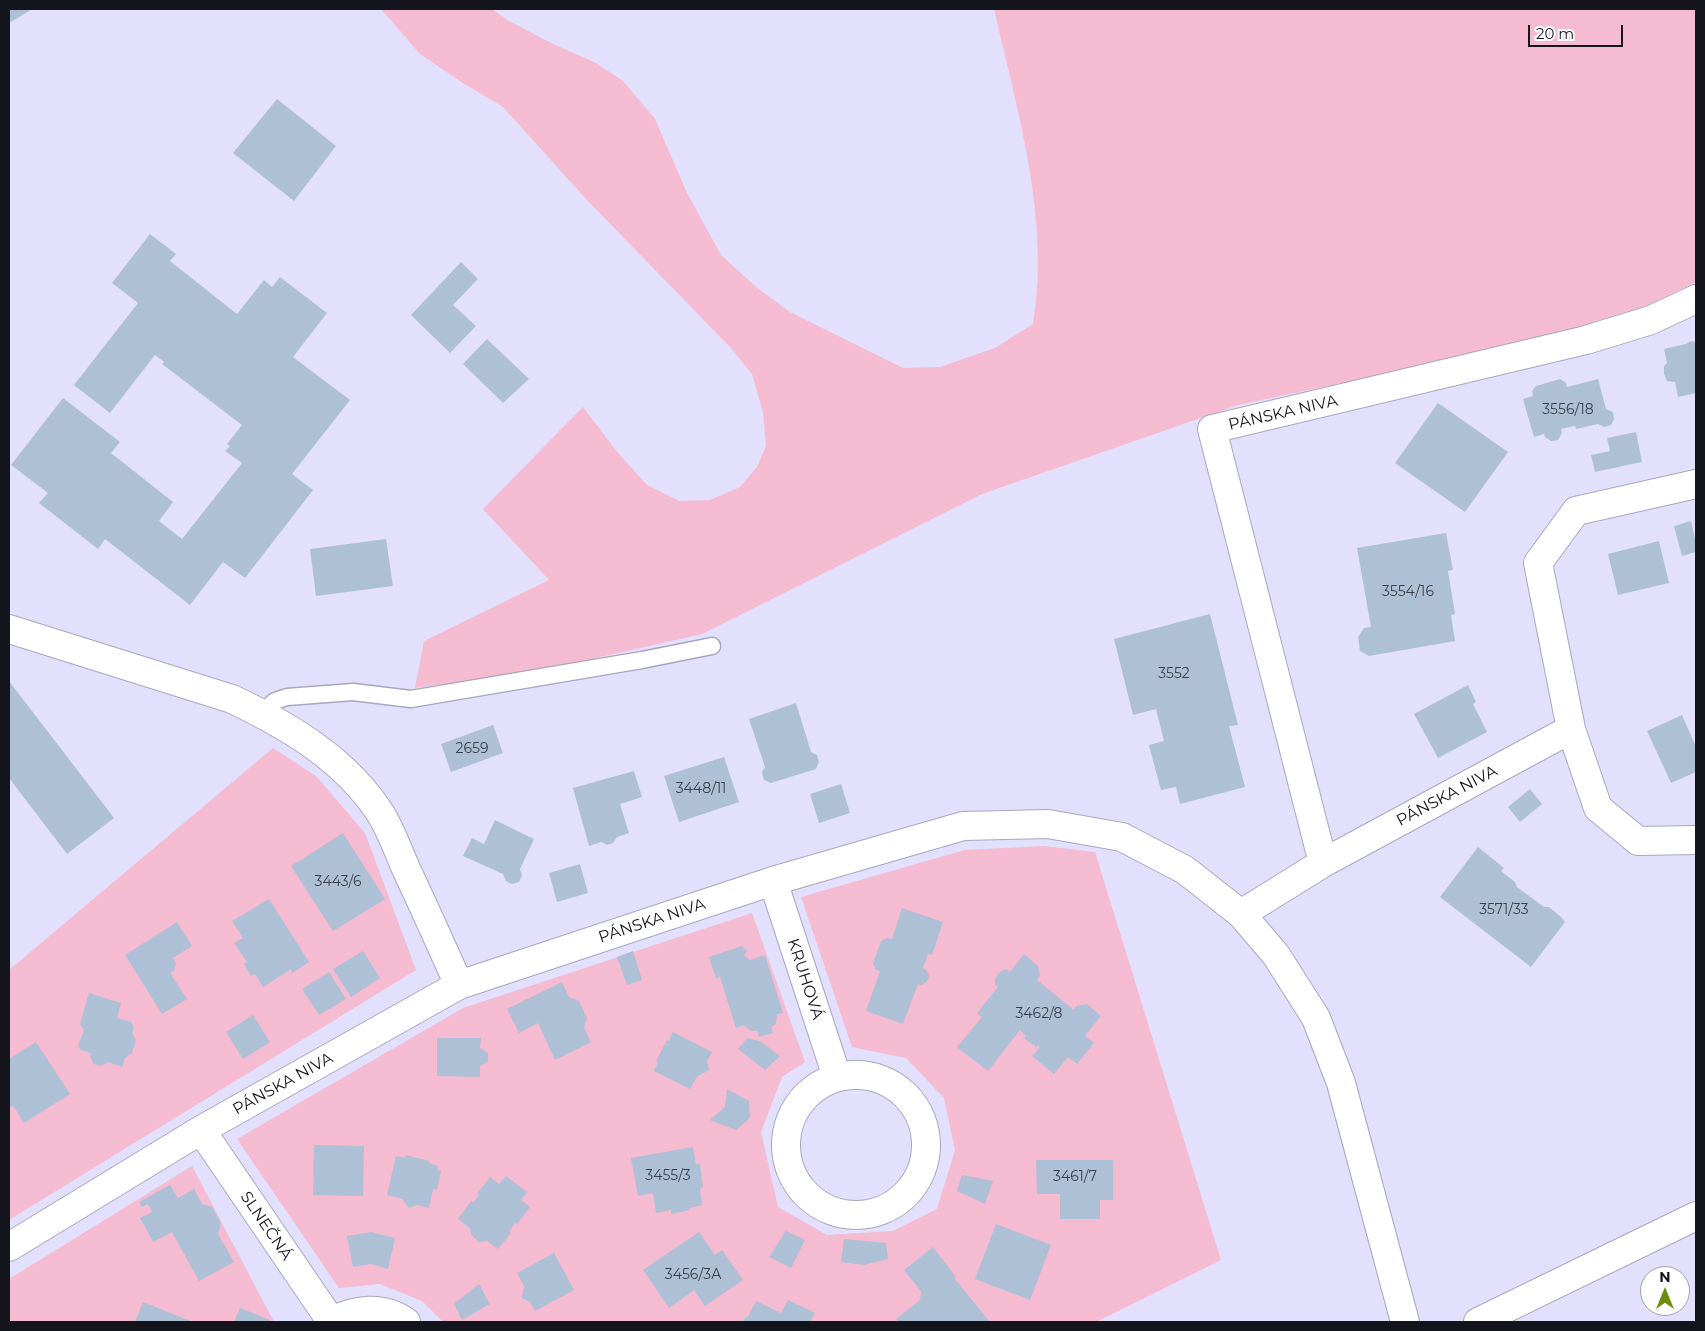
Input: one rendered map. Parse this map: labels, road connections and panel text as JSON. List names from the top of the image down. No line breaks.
{"streets":{"street":["PÁNSKA NIVA","KRUHOVÁ","SLNEČNÁ"]},"crossings":[["PÁNSKA NIVA","KRUHOVÁ"],["PÁNSKA NIVA","SLNEČNÁ"]],"house_numbers":["3556/18","3554/16","3552","2659","3448/11","3443/6","3571/33","3462/8","3455/3","3461/7","3456/3A"],"scale_bar":"20 m","north":"top"}
